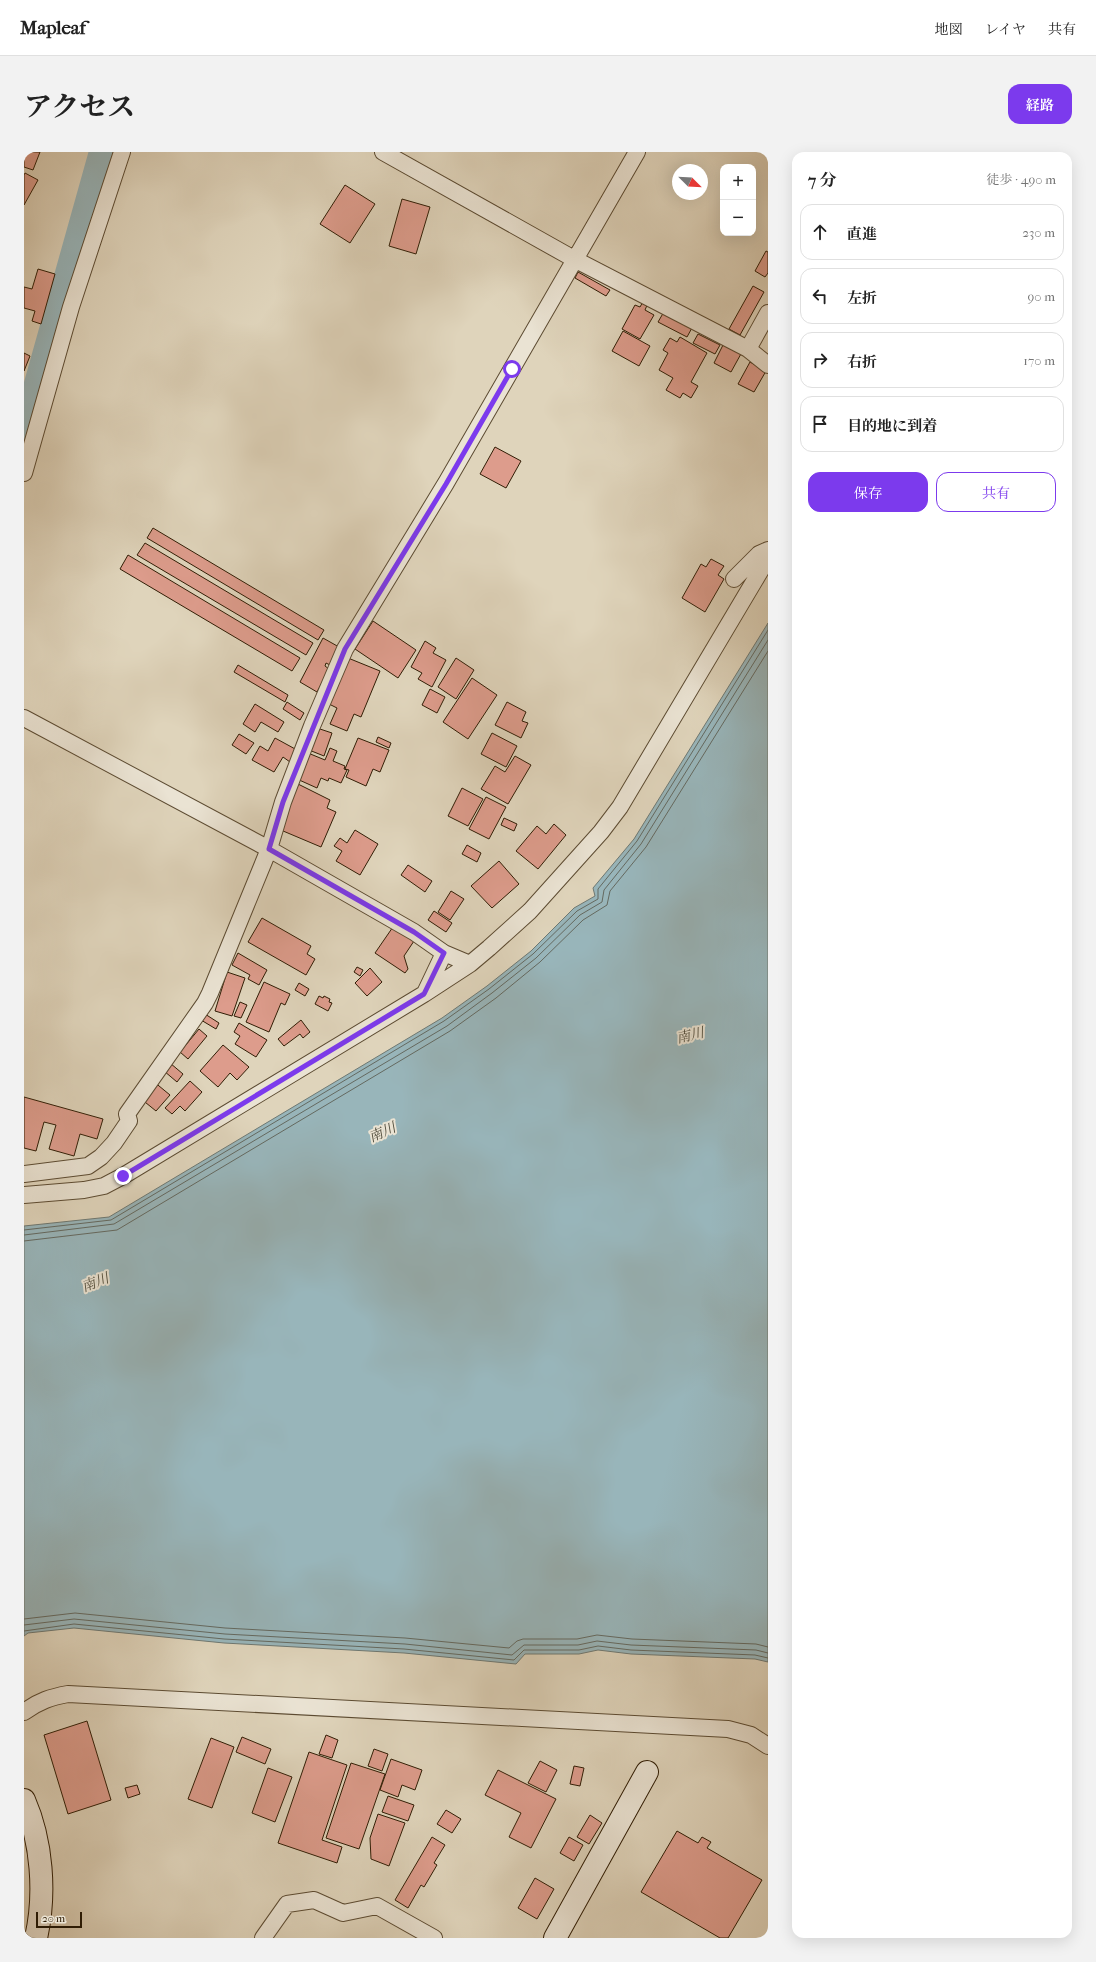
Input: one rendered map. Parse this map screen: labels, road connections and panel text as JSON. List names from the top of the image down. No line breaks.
{"water":["南川"],"scale_bar":"20 m","north":"bottom right","page":{"header":"Mapleaf","nav":["地図","レイヤ","共有"],"title":"アクセス","buttons":["経路",["保存","共有"]],"heading":["7 分","徒歩 · 490 m"],"map_buttons":["+","−"],"list":[["直進","230 m"],["左折","90 m"],["右折","170 m"],"目的地に到着"],"scale":"20 m"}}
